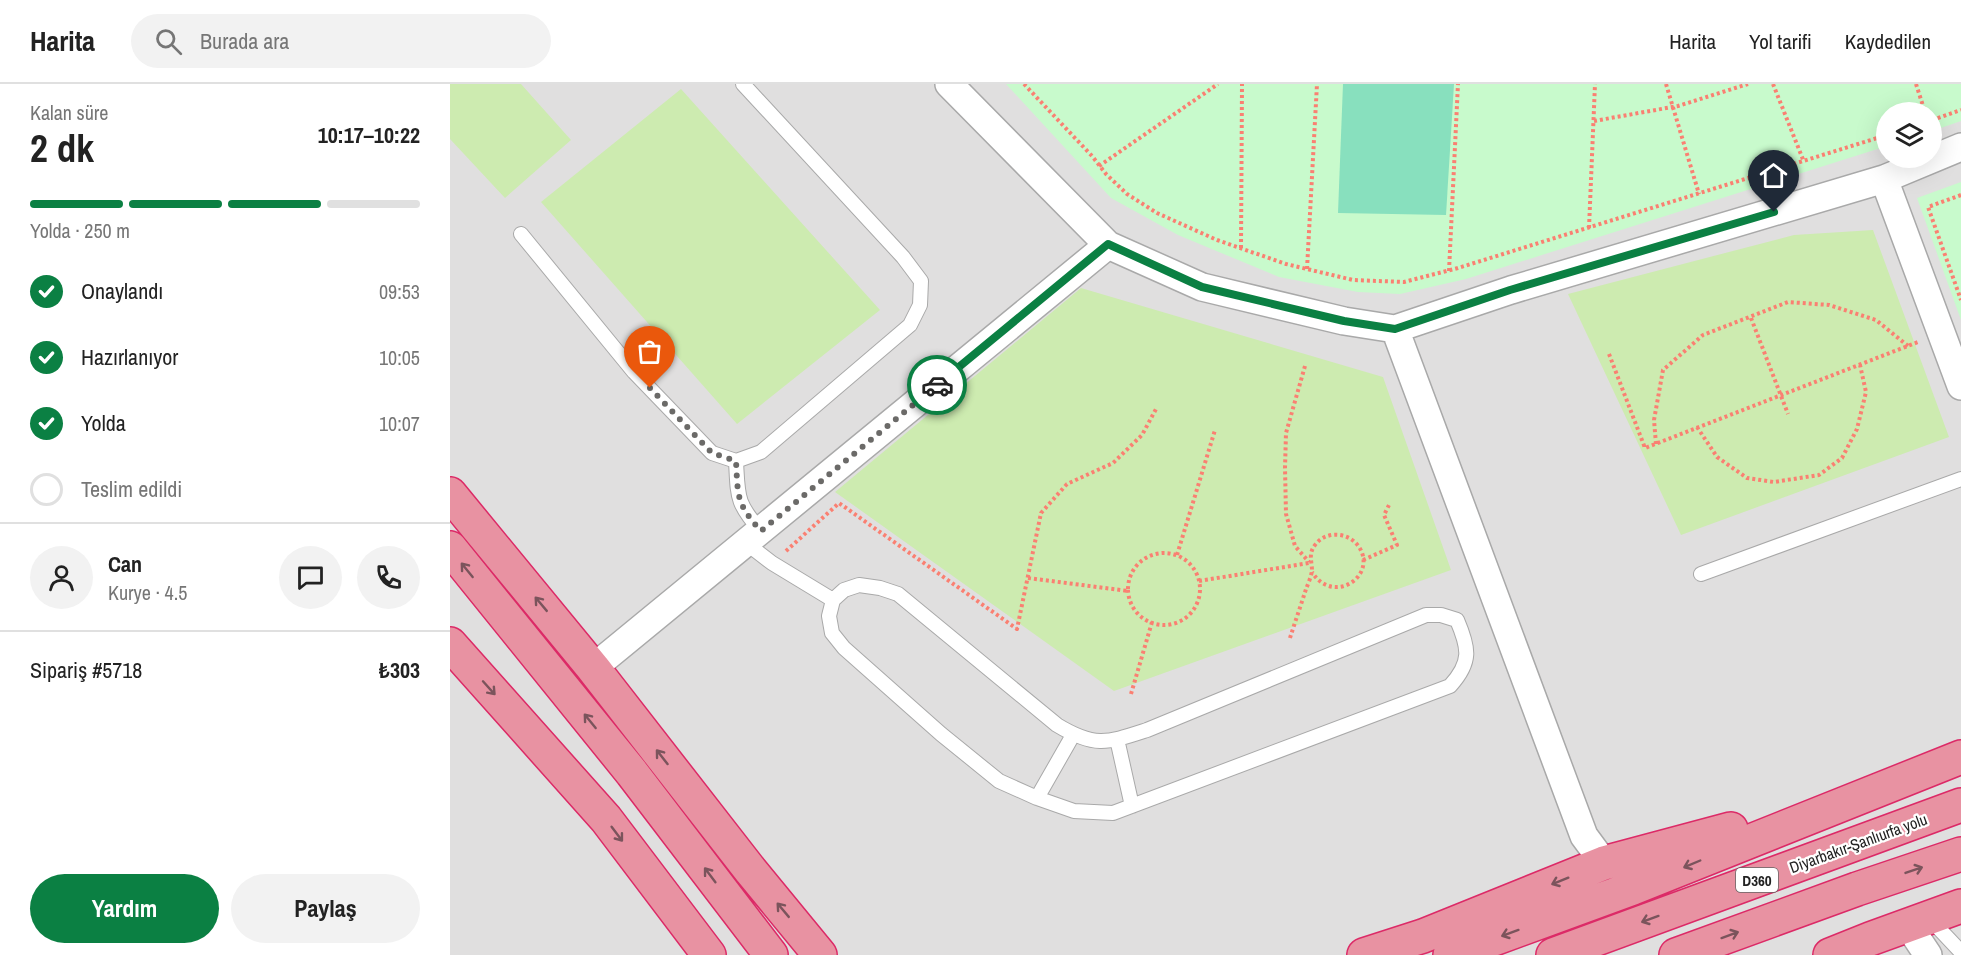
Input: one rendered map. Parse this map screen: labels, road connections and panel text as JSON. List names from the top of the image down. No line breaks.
{"streets":{"highway":["Diyarbakır-Şanlıurfa yolu","D360"]},"page":{"header":"Harita","search":"Burada ara","nav":["Harita","Yol tarifi","Kaydedilen"],"heading":["2 dk","Kalan süre","10:17–10:22"],"panel":["Can","Kurye · 4.5","Sipariş #5718","₺303"],"bar":"Yolda · 250 m","list":[["Onaylandı","09:53"],["Hazırlanıyor","10:05"],["Yolda","10:07"],"Teslim edildi"],"buttons":["Yardım","Paylaş"]}}
